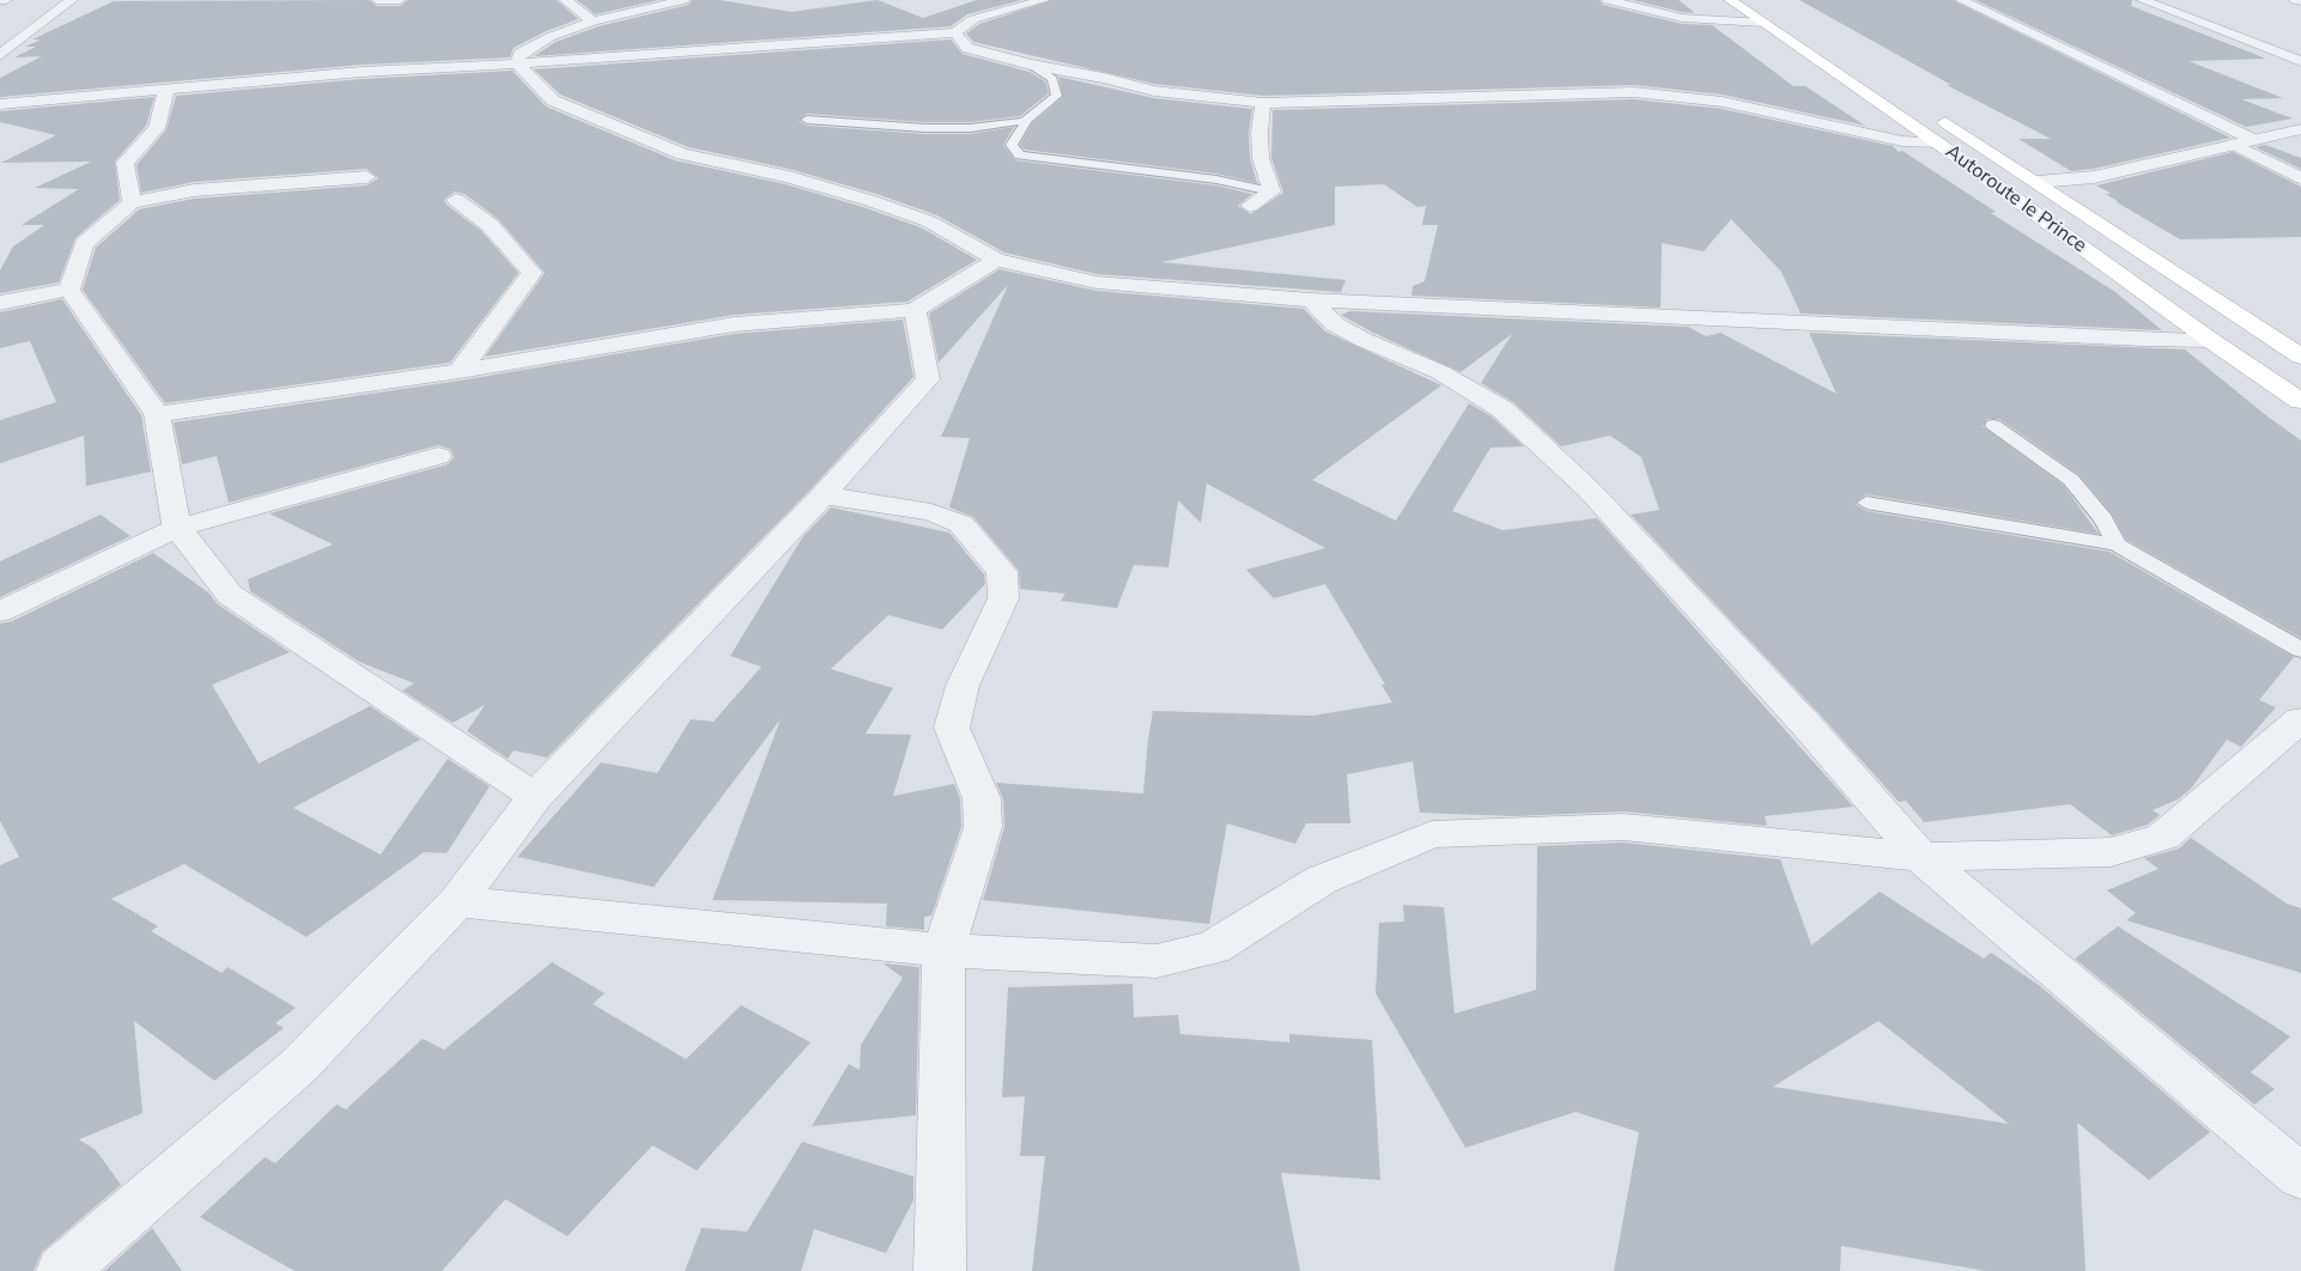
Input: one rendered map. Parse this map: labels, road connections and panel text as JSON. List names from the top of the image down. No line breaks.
{"streets":{"main road":["Autoroute le Prince"]}}
